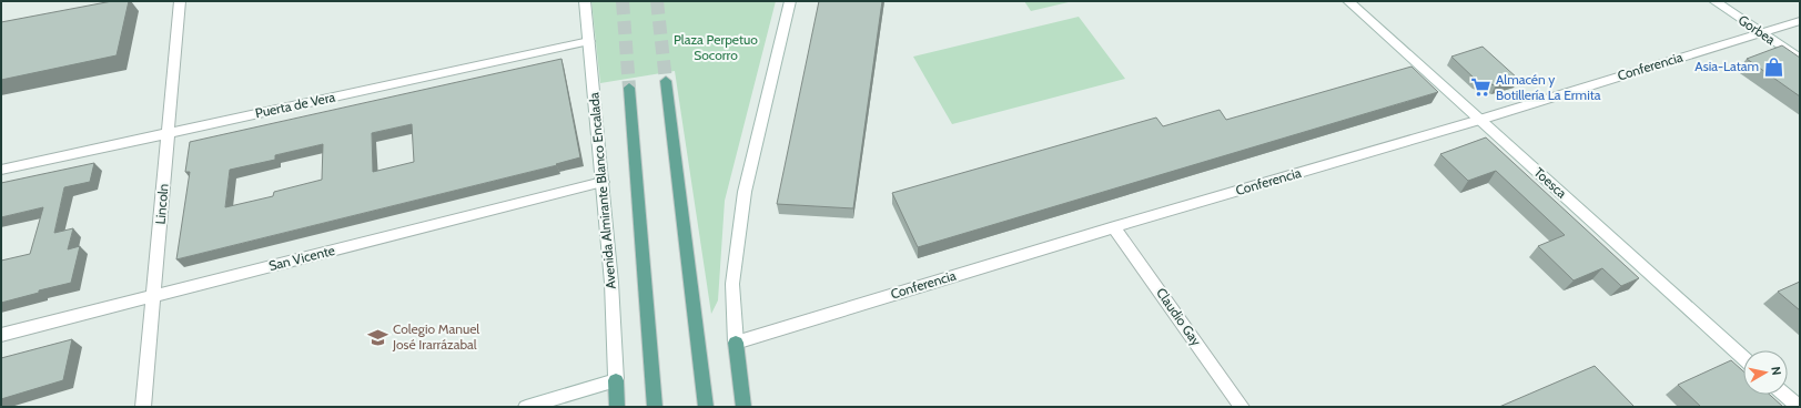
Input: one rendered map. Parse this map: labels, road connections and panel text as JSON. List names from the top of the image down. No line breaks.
{"streets":{"street":["Gorbea","Conferencia","Puerta de Vera","Toesca","Avenida Almirante Blanco Encalada","Lincoln","San Vicente","Claudio Gay"]},"crossings":[["Gorbea","Conferencia"],["Conferencia","Toesca"],["Conferencia","Claudio Gay"],["Puerta de Vera","Avenida Almirante Blanco Encalada"],["Puerta de Vera","Lincoln"],["Avenida Almirante Blanco Encalada","San Vicente"],["Lincoln","San Vicente"]],"parks":["Plaza Perpetuo Socorro"],"places":{"shop":["Asia-Latam"],"supermarket":["Almacén y Botillería La Ermita"],"school or university":["Colegio Manuel José Irarrázabal"]},"north":"right"}
